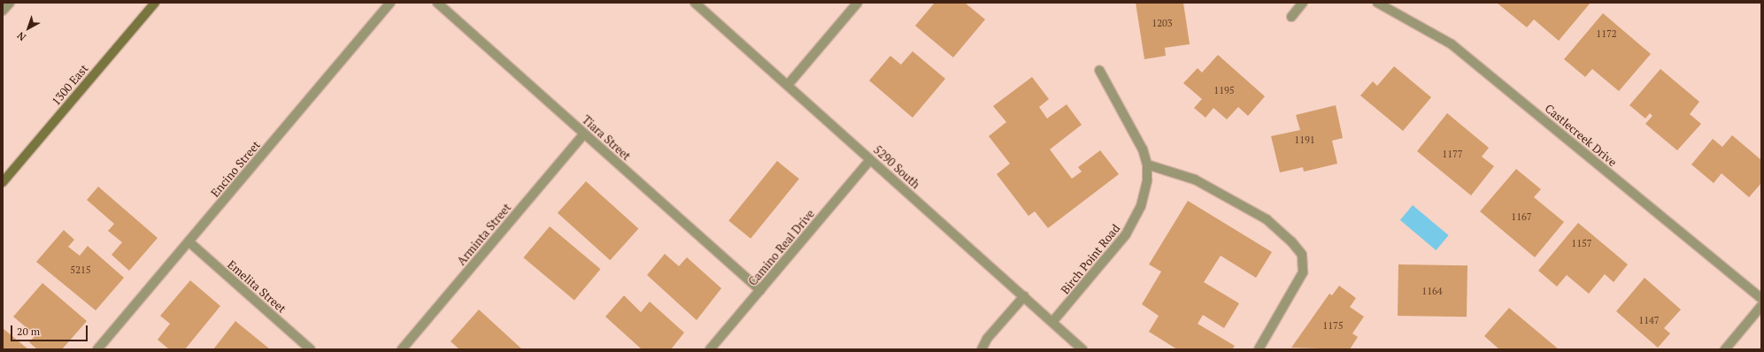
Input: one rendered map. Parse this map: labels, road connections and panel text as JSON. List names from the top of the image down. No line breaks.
{"streets":{"main road":["1300 East"],"street":["Castlecreek Drive","Tiara Street","5290 South","Encino Street","Arminta Street","Camino Real Drive","Birch Point Road","Emelita Street"]},"crossings":[["Tiara Street","Arminta Street"],["Tiara Street","Camino Real Drive"],["5290 South","Camino Real Drive"],["5290 South","Birch Point Road"],["Encino Street","Emelita Street"]],"house_numbers":["1203","1172","1195","1191","1177","1167","1157","5215","1164","1147","1175"],"scale_bar":"20 m","north":"bottom left"}
